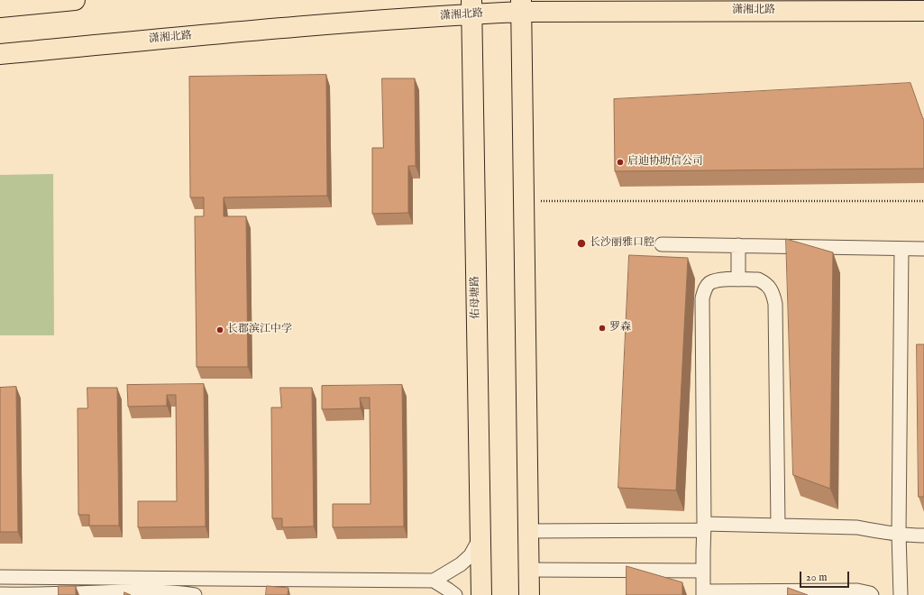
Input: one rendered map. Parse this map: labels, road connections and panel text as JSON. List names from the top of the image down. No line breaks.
{"streets":{"main road":["潇湘北路","佑母塘路"]},"crossings":[["潇湘北路","佑母塘路"]],"places":["启迪协助信公司","长沙丽雅口腔","罗森","长郡滨江中学"],"scale_bar":"20 m"}
